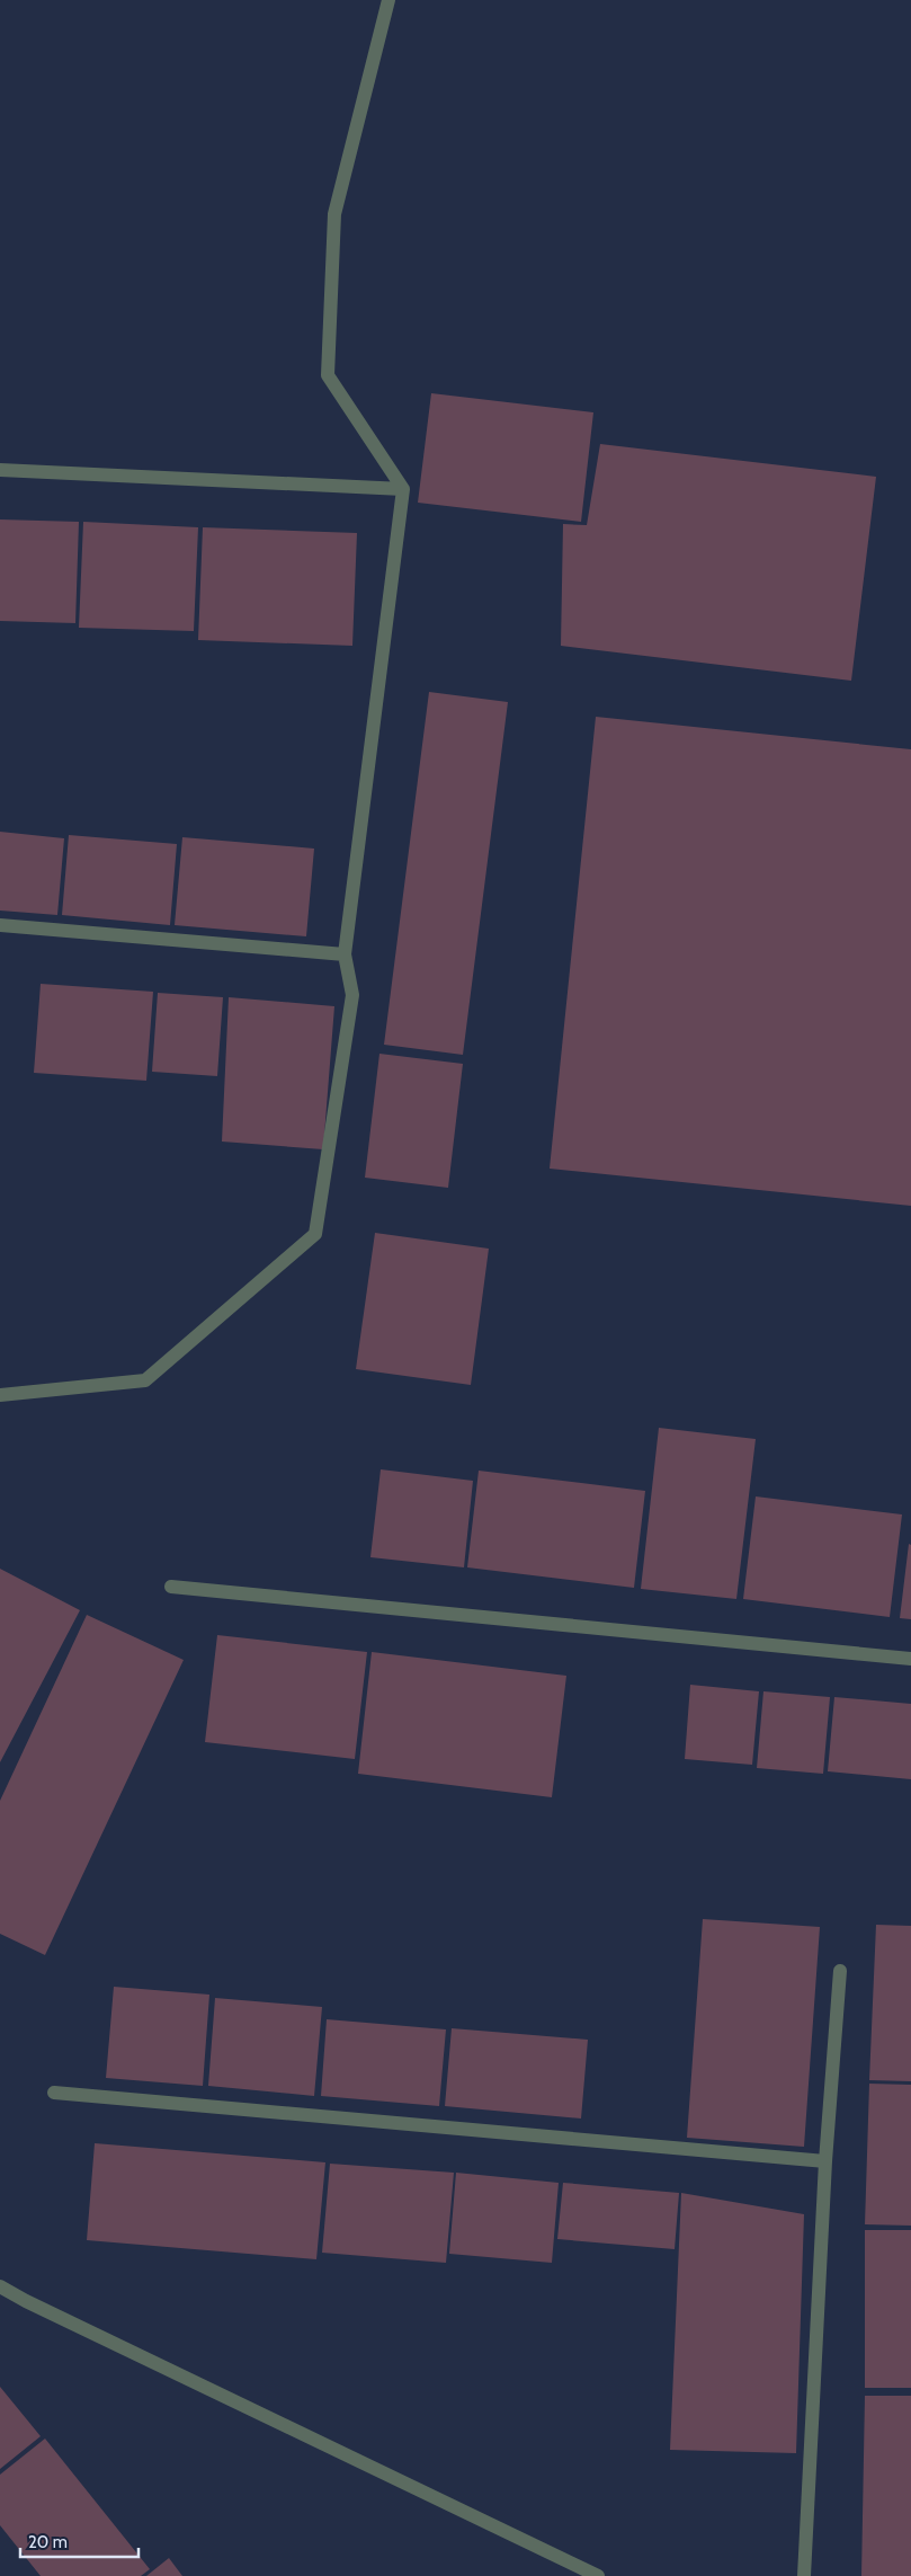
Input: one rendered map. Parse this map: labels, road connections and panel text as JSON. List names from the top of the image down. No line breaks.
{"scale_bar":"20 m"}
